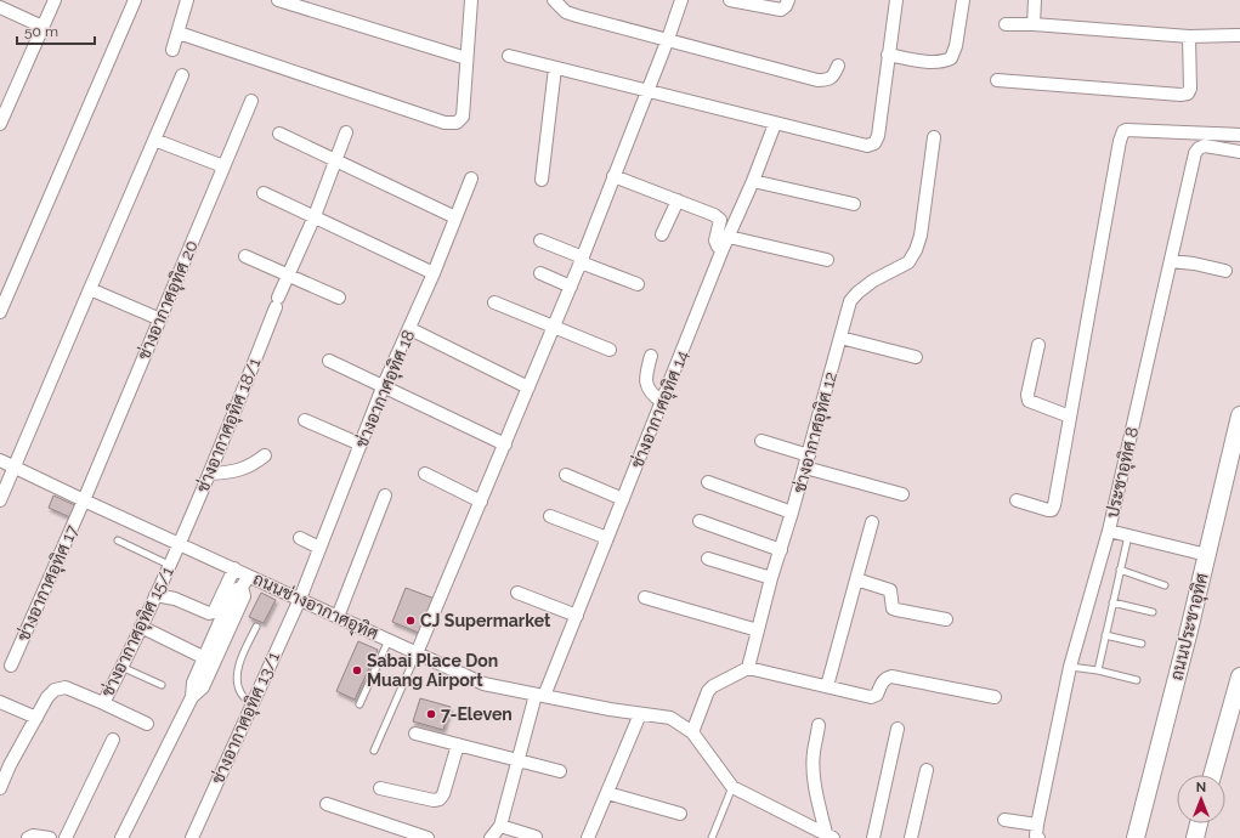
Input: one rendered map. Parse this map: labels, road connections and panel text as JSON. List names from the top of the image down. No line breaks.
{"streets":{"street":["ช่างอากาศอุทิศ 20","ช่างอากาศอุทิศ 18","ช่างอากาศอุทิศ 14","ช่างอากาศอุทิศ 18/1","ช่างอากาศอุทิศ 12","ประชาอุทิศ 8","ช่างอากาศอุทิศ 17","ถนนช่างอากาศอุทิศ","ถนนประชาอุทิศ","ช่างอากาศอุทิศ 15/1","ช่างอากาศอุทิศ 13/1"]},"crossings":[["ช่างอากาศอุทิศ 20","ช่างอากาศอุทิศ 17"],["ช่างอากาศอุทิศ 20","ถนนช่างอากาศอุทิศ"],["ช่างอากาศอุทิศ 18","ถนนช่างอากาศอุทิศ"],["ช่างอากาศอุทิศ 18","ช่างอากาศอุทิศ 13/1"],["ช่างอากาศอุทิศ 14","ถนนช่างอากาศอุทิศ"],["ช่างอากาศอุทิศ 18/1","ถนนช่างอากาศอุทิศ"],["ช่างอากาศอุทิศ 18/1","ช่างอากาศอุทิศ 15/1"],["ช่างอากาศอุทิศ 17","ถนนช่างอากาศอุทิศ"],["ถนนช่างอากาศอุทิศ","ช่างอากาศอุทิศ 15/1"],["ถนนช่างอากาศอุทิศ","ช่างอากาศอุทิศ 13/1"]],"places":["CJ Supermarket","Sabai Place Don Muang Airport","7-Eleven"],"scale_bar":"50 m","north":"top"}
